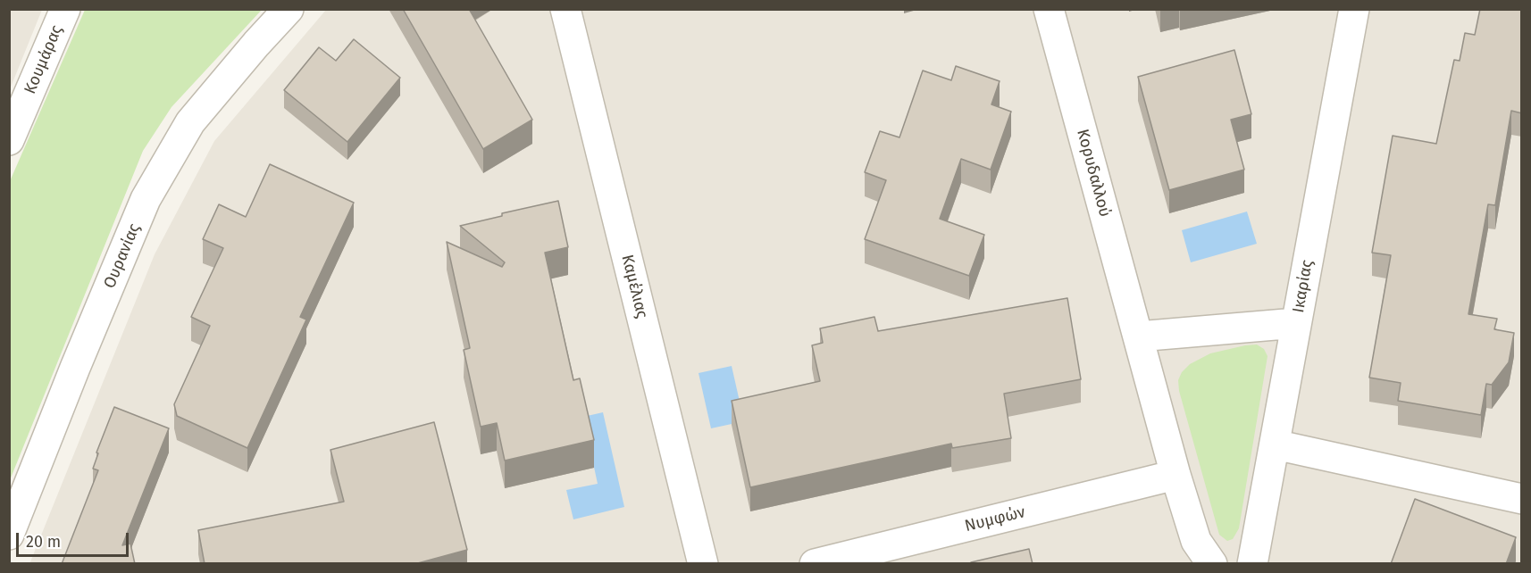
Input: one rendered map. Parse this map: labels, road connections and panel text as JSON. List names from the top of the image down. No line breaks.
{"streets":{"street":["Κουμάρας","Κορυδαλλού","Ουρανίας","Καμέλιας","Ικαρίας","Νυμφών"]},"crossings":[["Κορυδαλλού","Νυμφών"]],"scale_bar":"20 m"}
